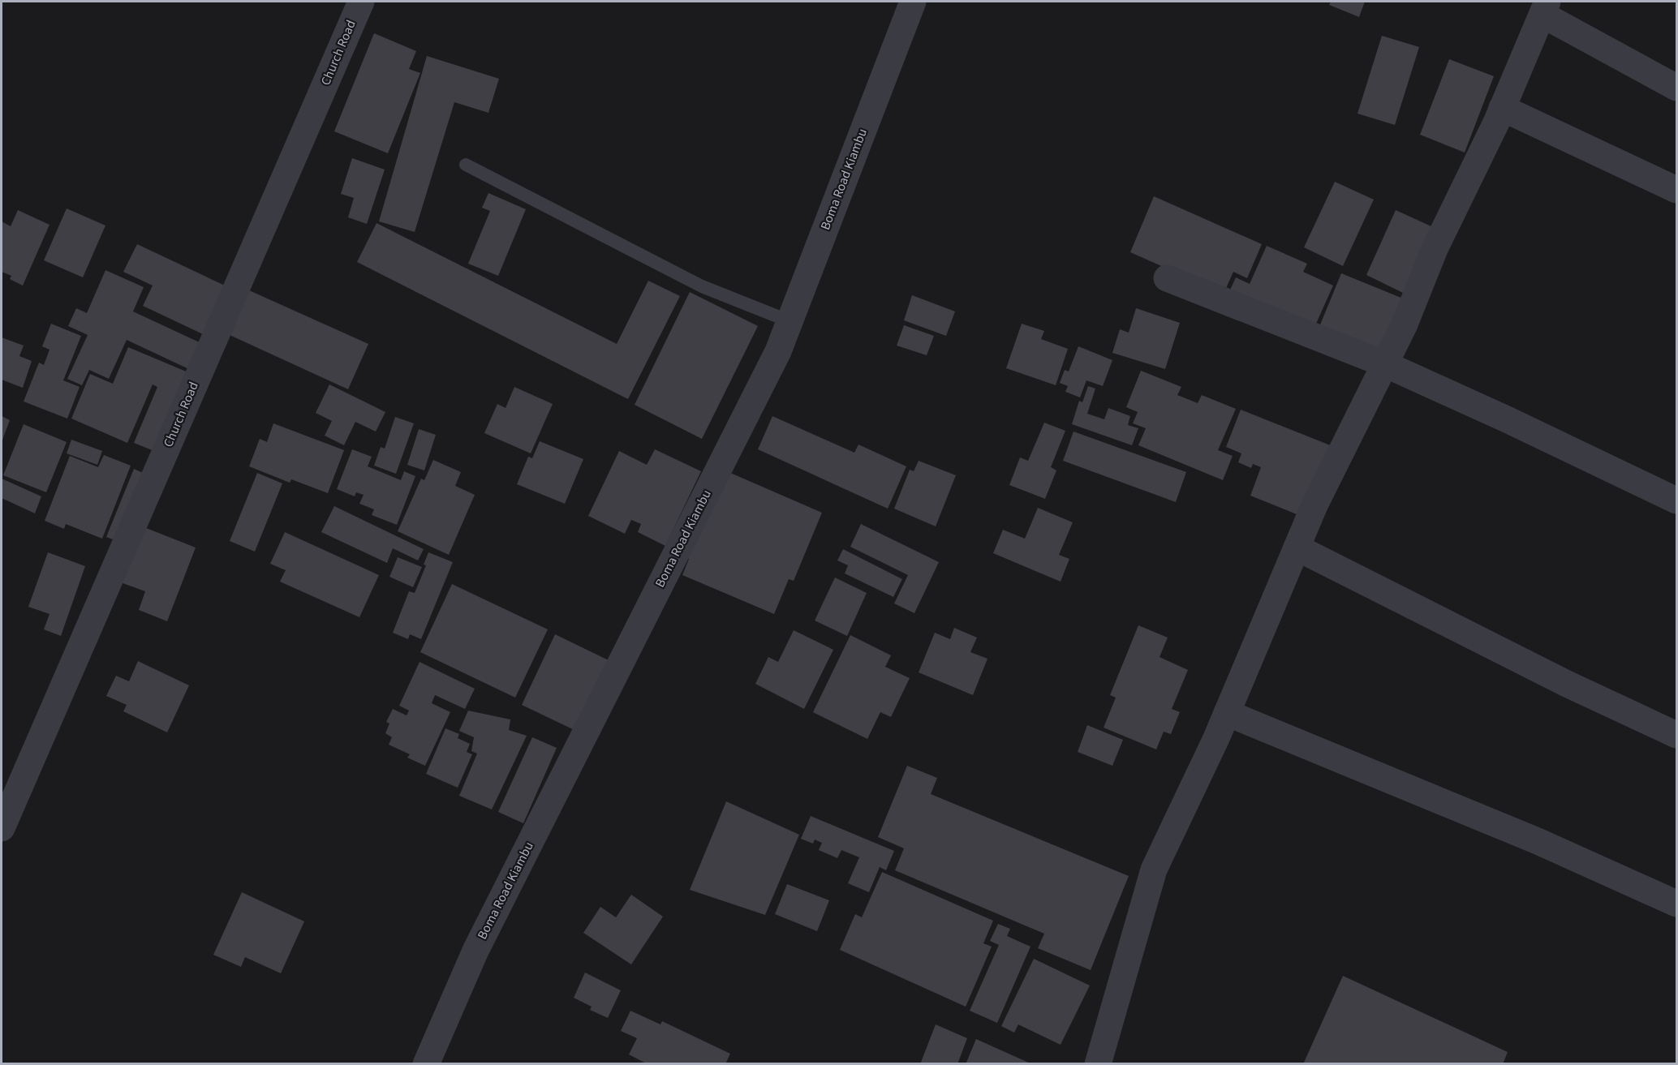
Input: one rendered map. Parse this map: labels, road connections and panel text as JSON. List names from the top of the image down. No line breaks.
{"streets":{"street":["Church Road","Boma Road Kiambu"]}}
